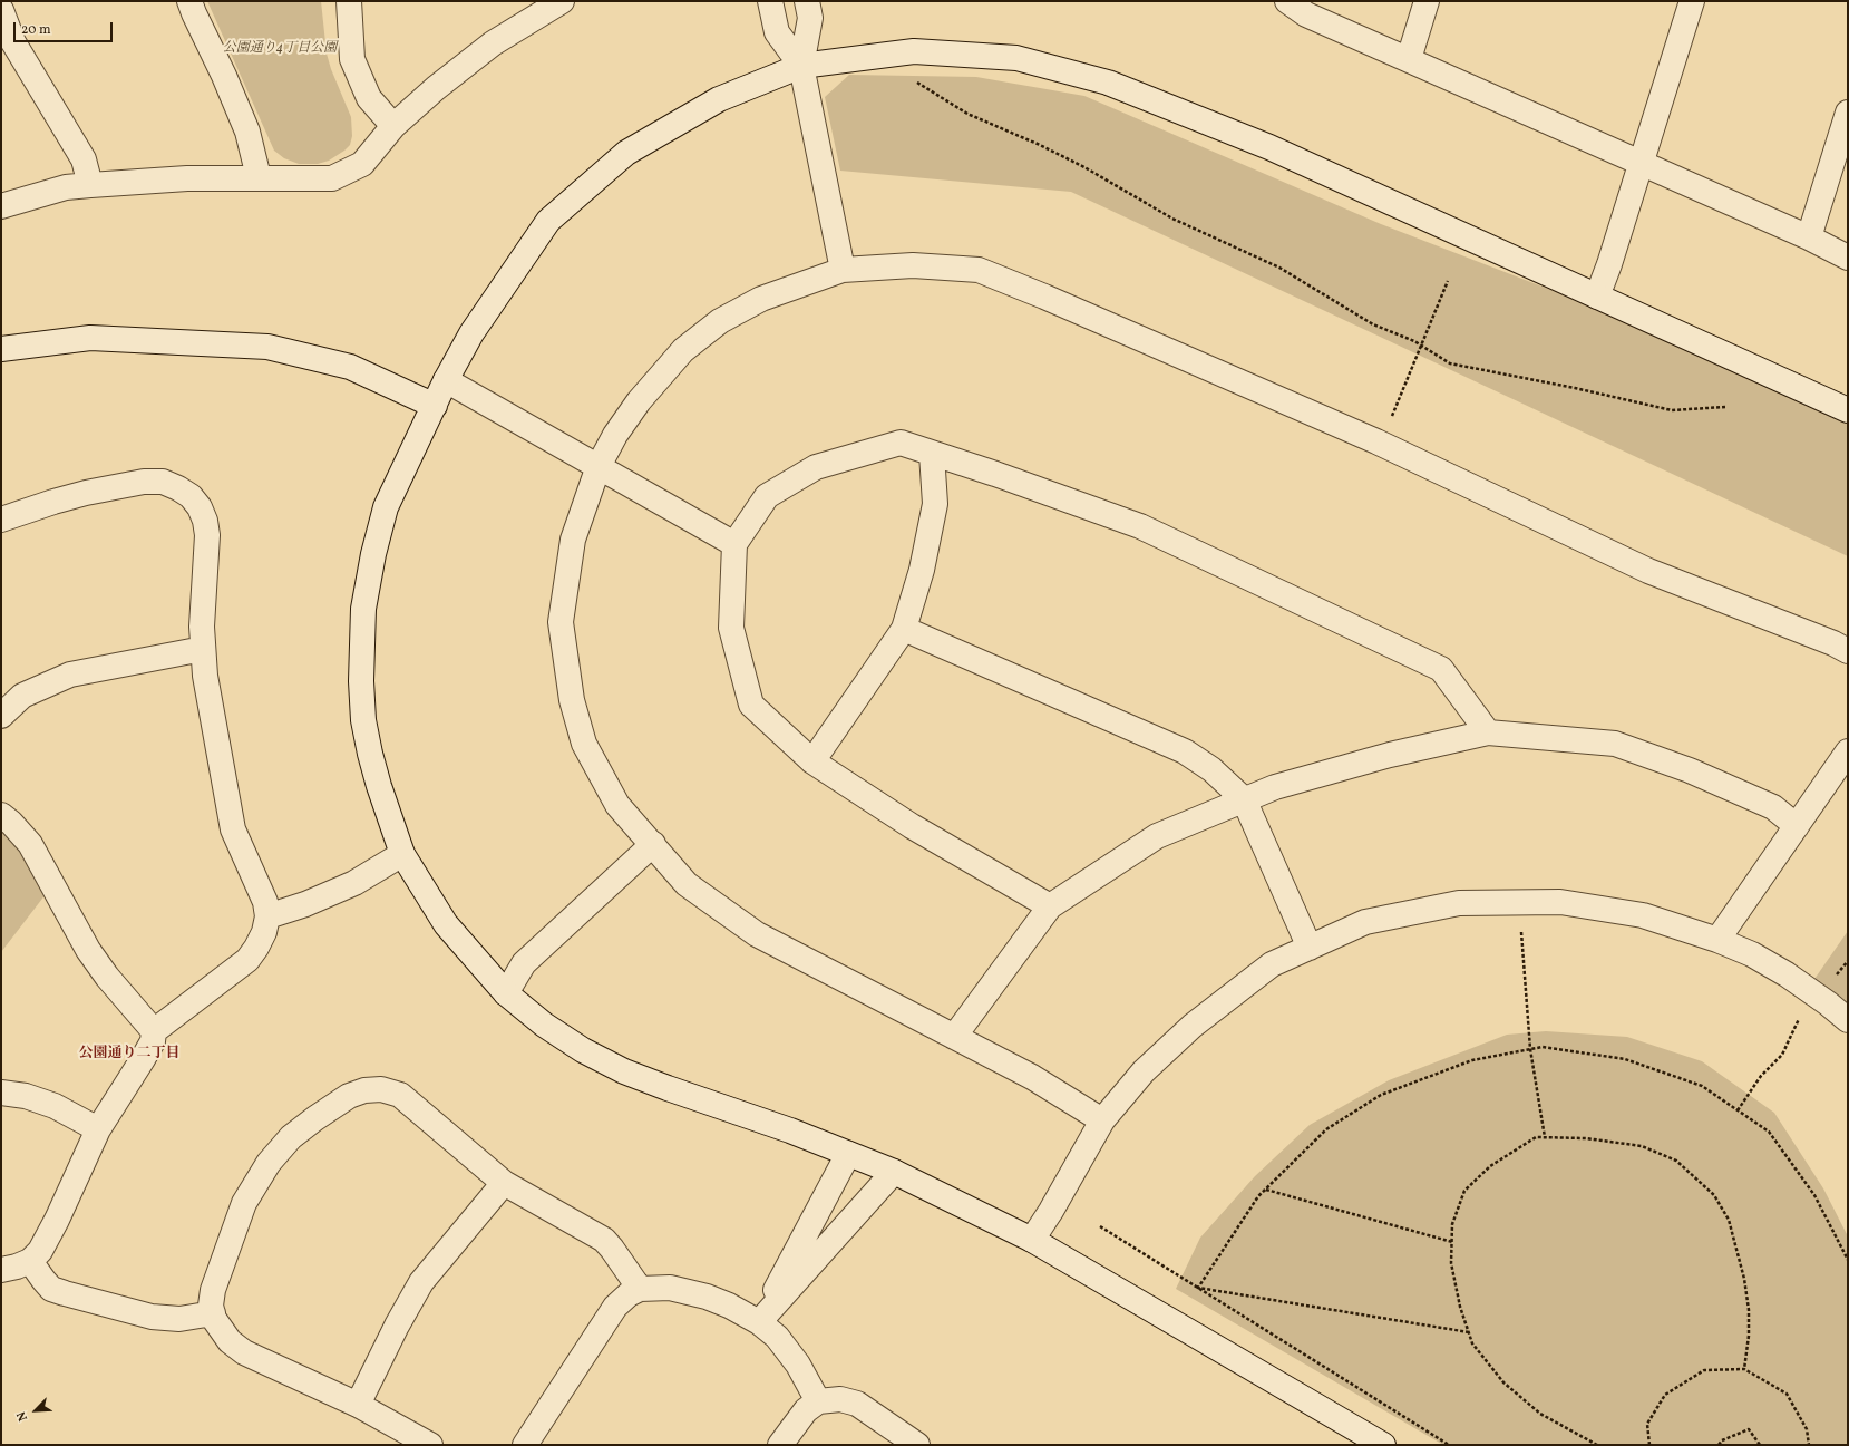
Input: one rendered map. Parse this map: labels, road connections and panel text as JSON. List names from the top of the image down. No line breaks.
{"districts":["公園通り二丁目"],"parks":["公園通り4丁目公園"],"scale_bar":"20 m","north":"bottom left"}
